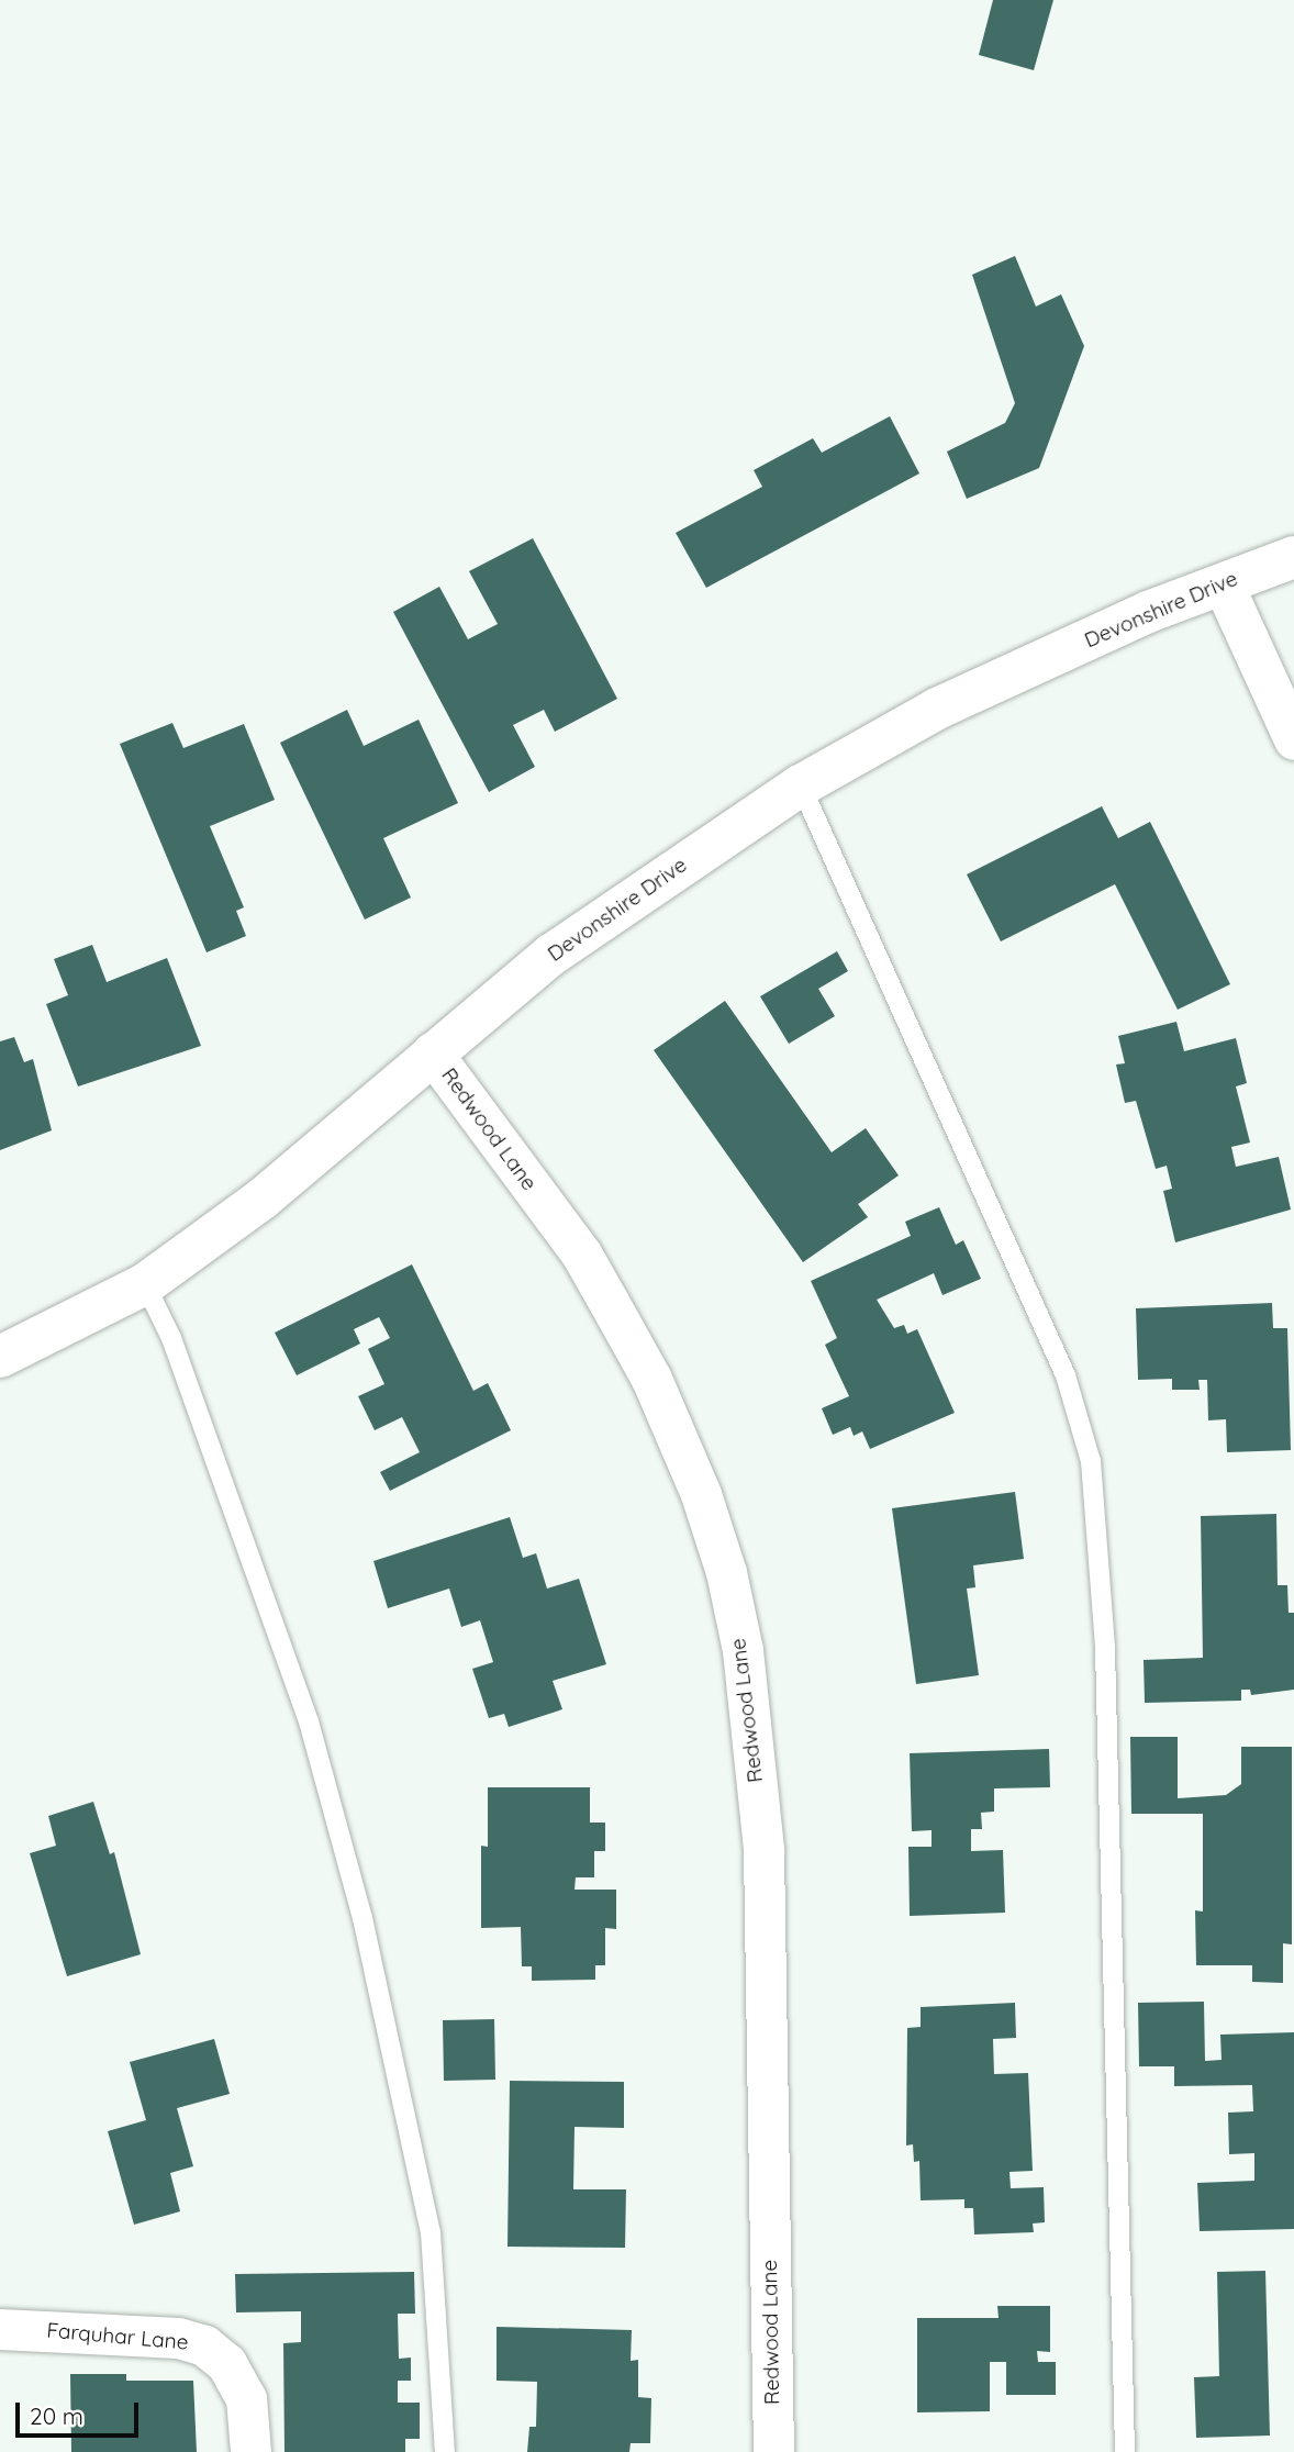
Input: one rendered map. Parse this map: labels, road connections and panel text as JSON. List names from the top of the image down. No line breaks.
{"streets":{"street":["Devonshire Drive","Redwood Lane","Farquhar Lane"]},"crossings":[["Devonshire Drive","Redwood Lane"]],"scale_bar":"20 m"}
